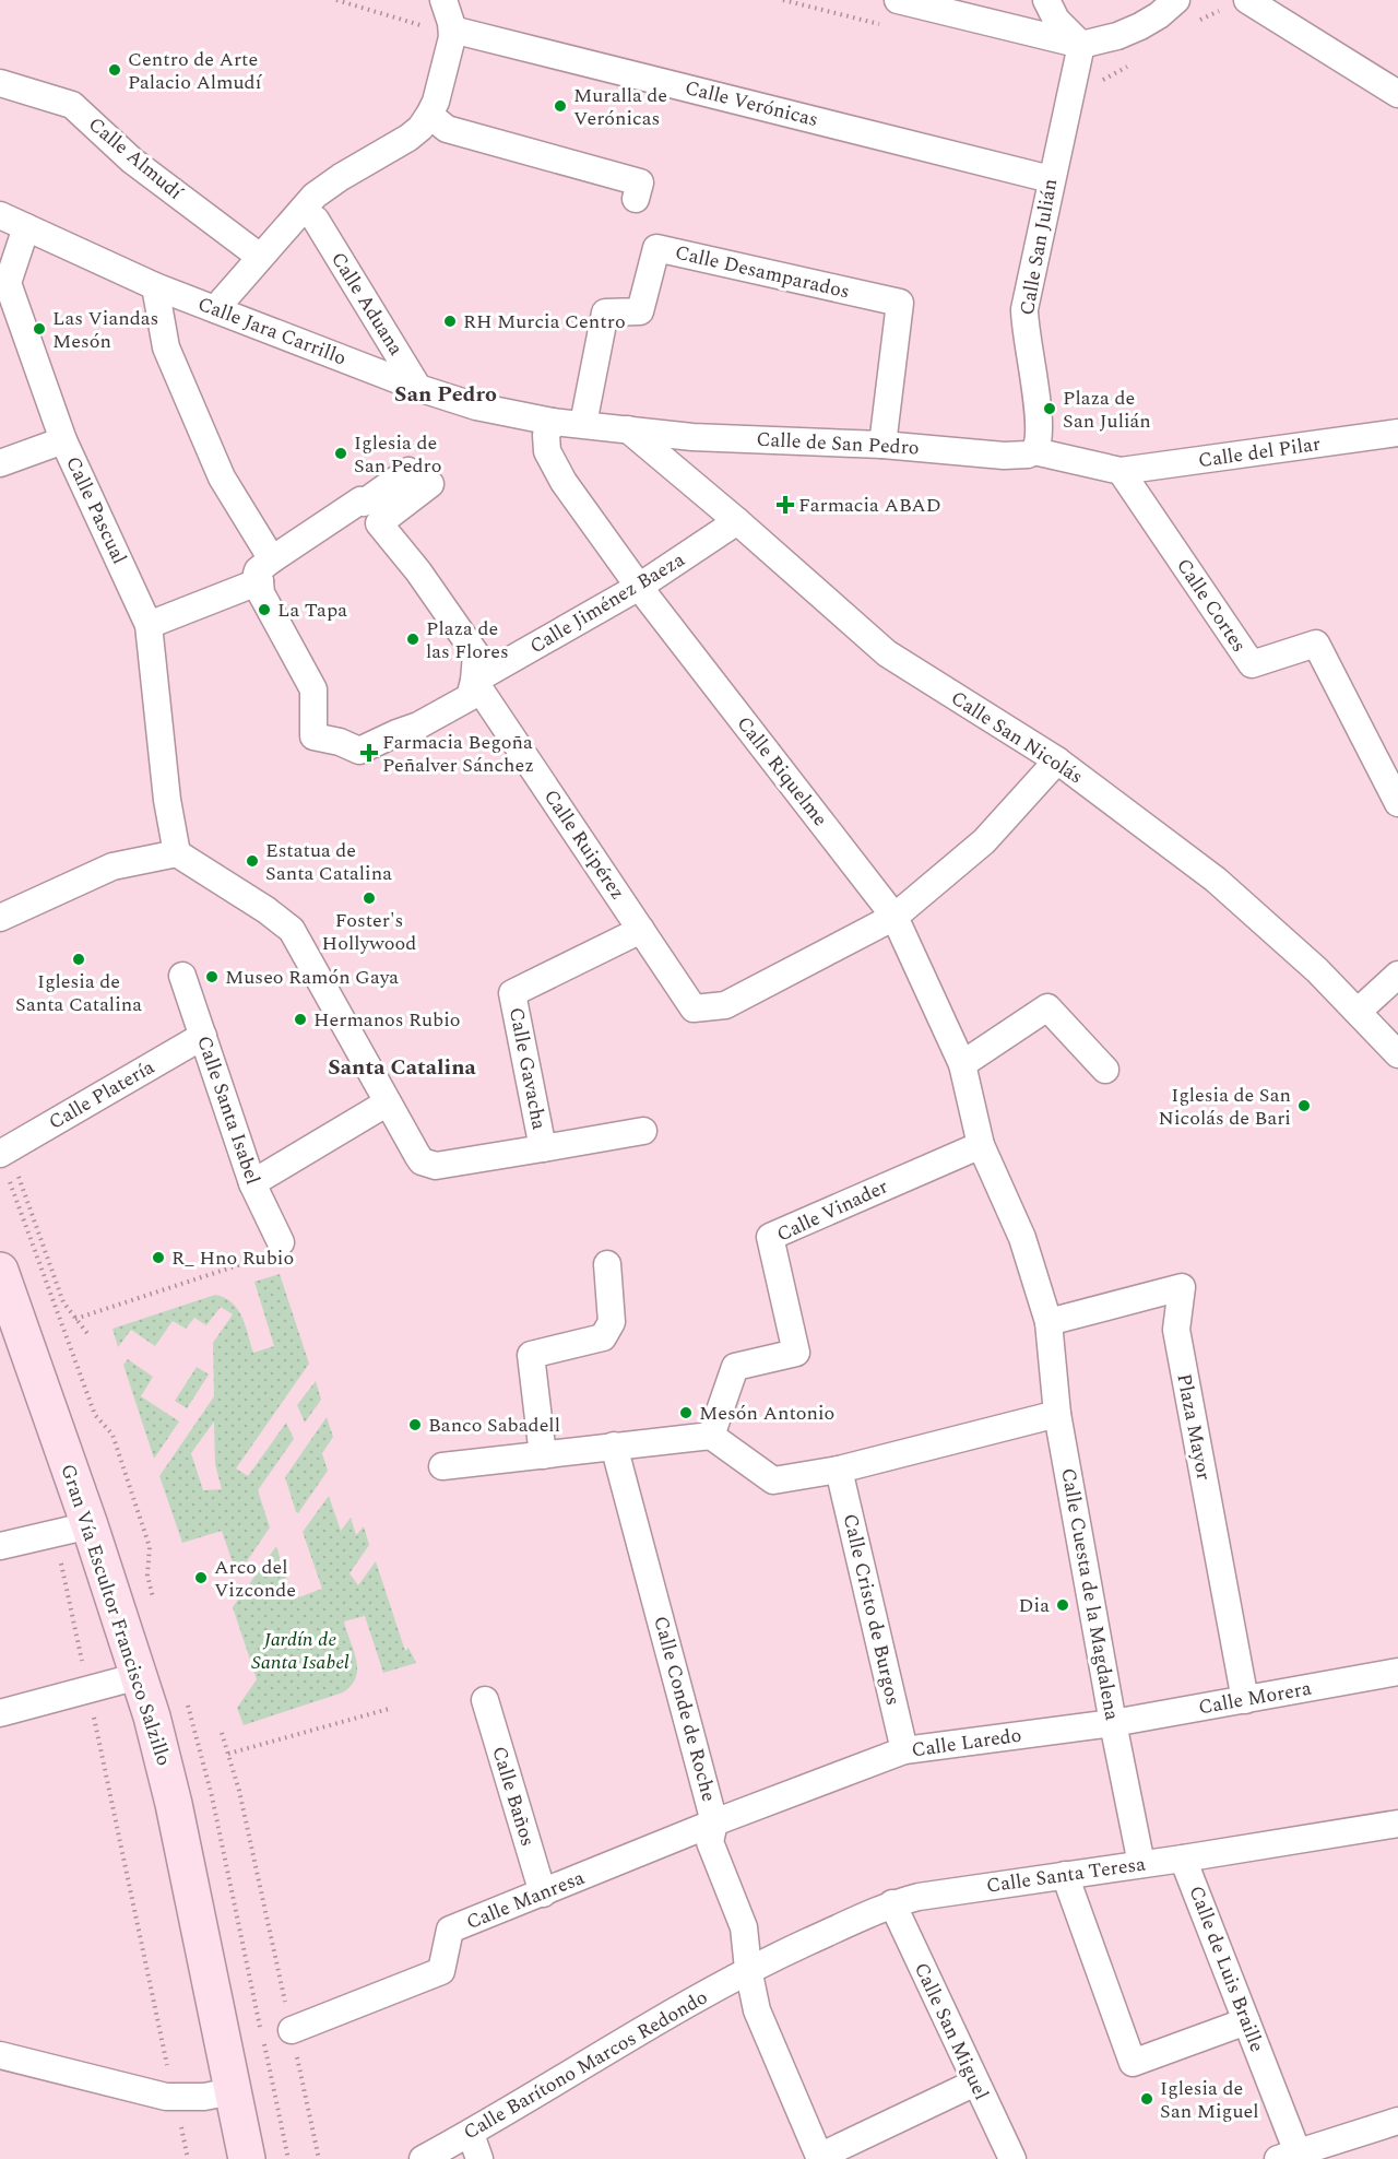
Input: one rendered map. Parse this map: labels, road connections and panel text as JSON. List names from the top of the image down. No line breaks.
{"streets":{"main road":["Gran Vía Escultor Francisco Salzillo"],"street":["Calle Verónicas","Calle Almudí","Calle San Julián","Calle Desamparados","Calle Aduana","Calle Jara Carrillo","Calle de San Pedro","Calle del Pilar","Calle Pascual","Calle Jiménez Baeza","Calle Cortes","Calle San Nicolás","Calle Riquelme","Calle Ruipérez","Calle Gavacha","Calle Platería","Calle Santa Isabel","Calle Vinader","Plaza Mayor","Calle Cuesta de la Magdalena","Calle Cristo de Burgos","Calle Morera","Calle Conde de Roche","Calle Laredo","Calle Baños","Calle Santa Teresa","Calle Manresa","Calle de Luis Braille","Calle San Miguel","Calle Barítono Marcos Redondo"]},"crossings":[["Calle Verónicas","Calle San Julián"],["Calle San Julián","Calle de San Pedro"],["Calle Desamparados","Calle de San Pedro"],["Calle Aduana","Calle Jara Carrillo"],["Calle Jara Carrillo","Calle de San Pedro"],["Calle Jara Carrillo","Calle Pascual"],["Calle Jara Carrillo","Calle Riquelme"],["Calle de San Pedro","Calle del Pilar"],["Calle de San Pedro","Calle Cortes"],["Calle de San Pedro","Calle San Nicolás"],["Calle de San Pedro","Calle Riquelme"],["Calle del Pilar","Calle Cortes"],["Calle Jiménez Baeza","Calle San Nicolás"],["Calle Jiménez Baeza","Calle Riquelme"],["Calle Jiménez Baeza","Calle Ruipérez"],["Calle Riquelme","Calle Ruipérez"],["Calle Riquelme","Calle Vinader"],["Calle Riquelme","Plaza Mayor"],["Calle Riquelme","Calle Cuesta de la Magdalena"],["Calle Ruipérez","Calle Gavacha"],["Calle Platería","Calle Santa Isabel"],["Plaza Mayor","Calle Cuesta de la Magdalena"],["Plaza Mayor","Calle Morera"],["Calle Cuesta de la Magdalena","Calle Morera"],["Calle Cuesta de la Magdalena","Calle Laredo"],["Calle Cuesta de la Magdalena","Calle Santa Teresa"],["Calle Cristo de Burgos","Calle Laredo"],["Calle Morera","Calle Laredo"],["Calle Conde de Roche","Calle Laredo"],["Calle Conde de Roche","Calle Santa Teresa"],["Calle Conde de Roche","Calle Manresa"],["Calle Conde de Roche","Calle Barítono Marcos Redondo"],["Calle Laredo","Calle Manresa"],["Calle Baños","Calle Manresa"],["Calle Santa Teresa","Calle de Luis Braille"],["Calle Santa Teresa","Calle San Miguel"],["Calle Santa Teresa","Calle Barítono Marcos Redondo"]],"districts":["San Pedro","Santa Catalina"],"parks":["Jardín de Santa Isabel"],"places":{"other":["Centro de Arte Palacio Almudí","Muralla de Verónicas","RH Murcia Centro","Las Viandas Mesón","Plaza de San Julián","Iglesia de San Pedro","La Tapa","Plaza de las Flores","Estatua de Santa Catalina","Foster's Hollywood","Iglesia de Santa Catalina","Museo Ramón Gaya","Hermanos Rubio","Iglesia de San Nicolás de Bari","R_ Hno Rubio","Mesón Antonio","Banco Sabadell","Arco del Vizconde","Dia","Iglesia de San Miguel"],"health":["Farmacia ABAD","Farmacia Begoña Peñalver Sánchez"]}}
